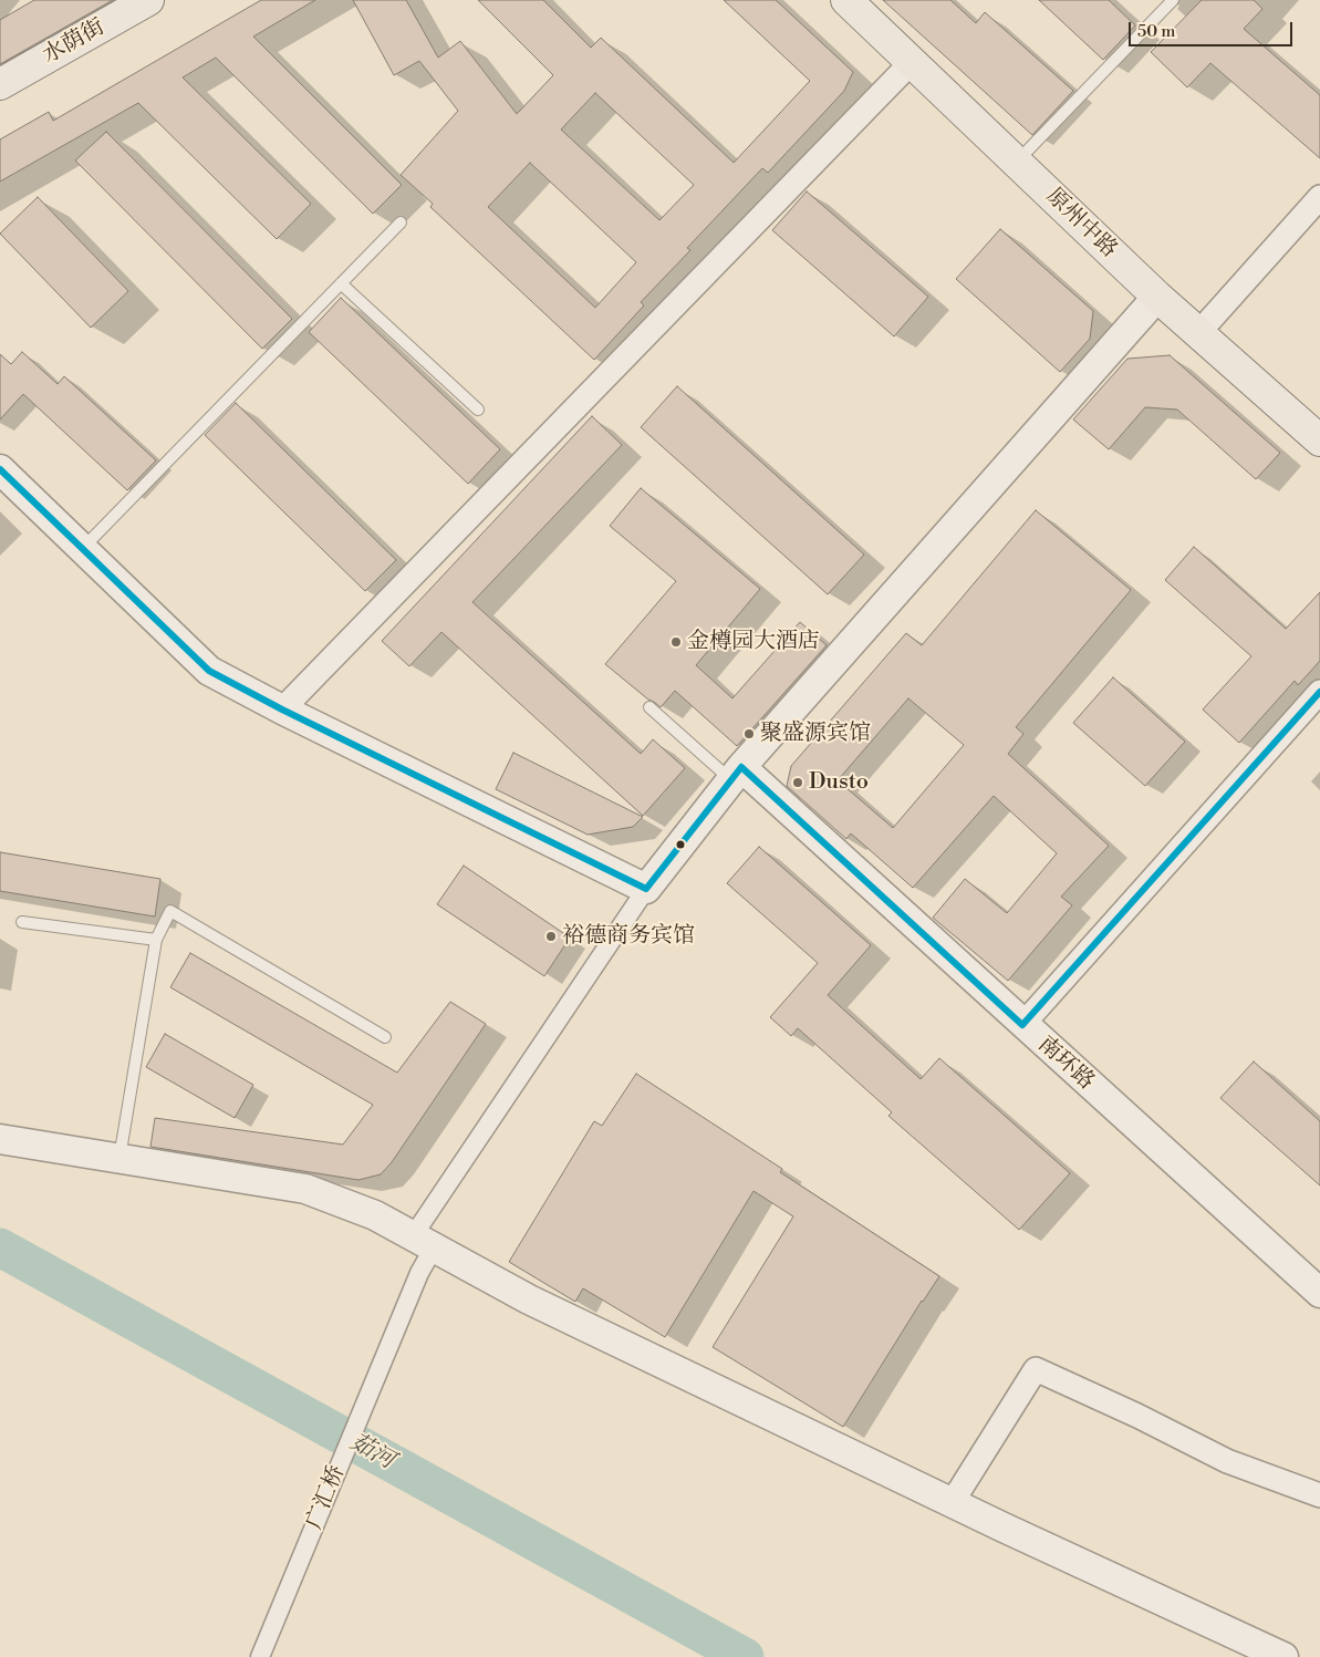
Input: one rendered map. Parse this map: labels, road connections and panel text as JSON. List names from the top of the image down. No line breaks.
{"streets":{"main road":["水荫街","原州中路"],"street":["南环路","广汇桥"]},"water":["茹河"],"places":["金樽园大酒店","聚盛源宾馆","Dusto","裕德商务宾馆"],"scale_bar":"50 m"}
